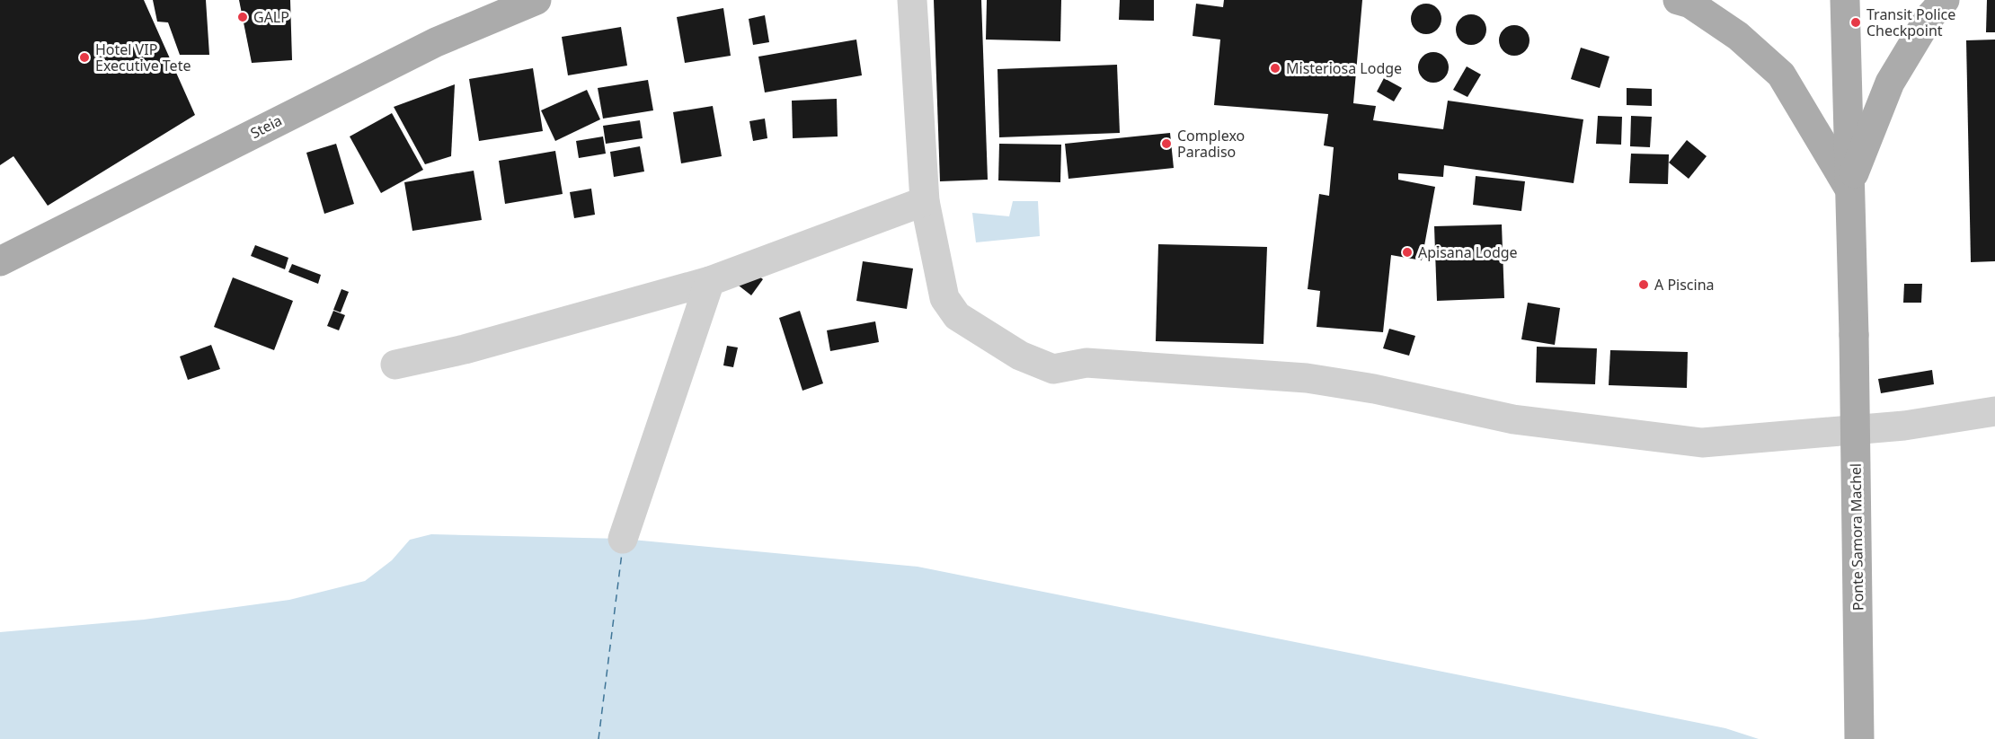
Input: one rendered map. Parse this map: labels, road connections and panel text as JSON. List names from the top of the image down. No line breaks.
{"streets":{"main road":["Steia","Ponte Samora Machel"]},"places":["GALP","Transit Police Checkpoint","Hotel VIP Executive Tete","Misteriosa Lodge","Complexo Paradiso","Apisana Lodge","A Piscina"]}
